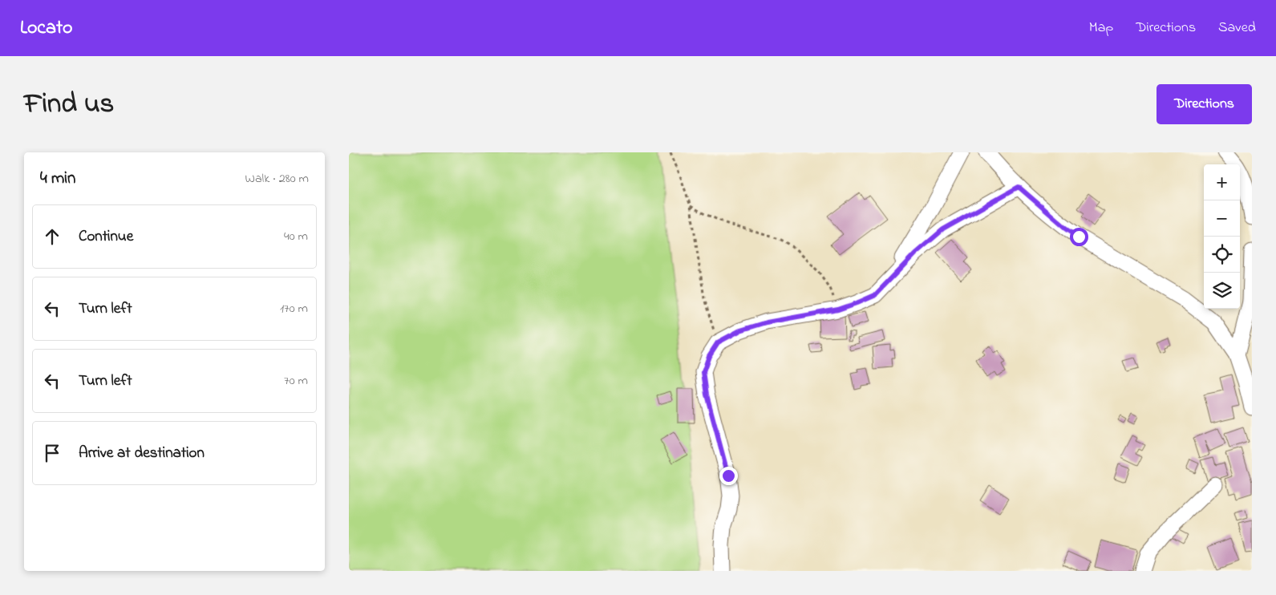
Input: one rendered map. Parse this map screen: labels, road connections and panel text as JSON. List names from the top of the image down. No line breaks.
{"page":{"header":"Locato","nav":["Map","Directions","Saved"],"title":"Find us","buttons":"Directions","heading":["4 min","Walk · 280 m"],"map_buttons":["+","−"],"list":[["Continue","40 m"],["Turn left","170 m"],["Turn left","70 m"],"Arrive at destination"]}}
